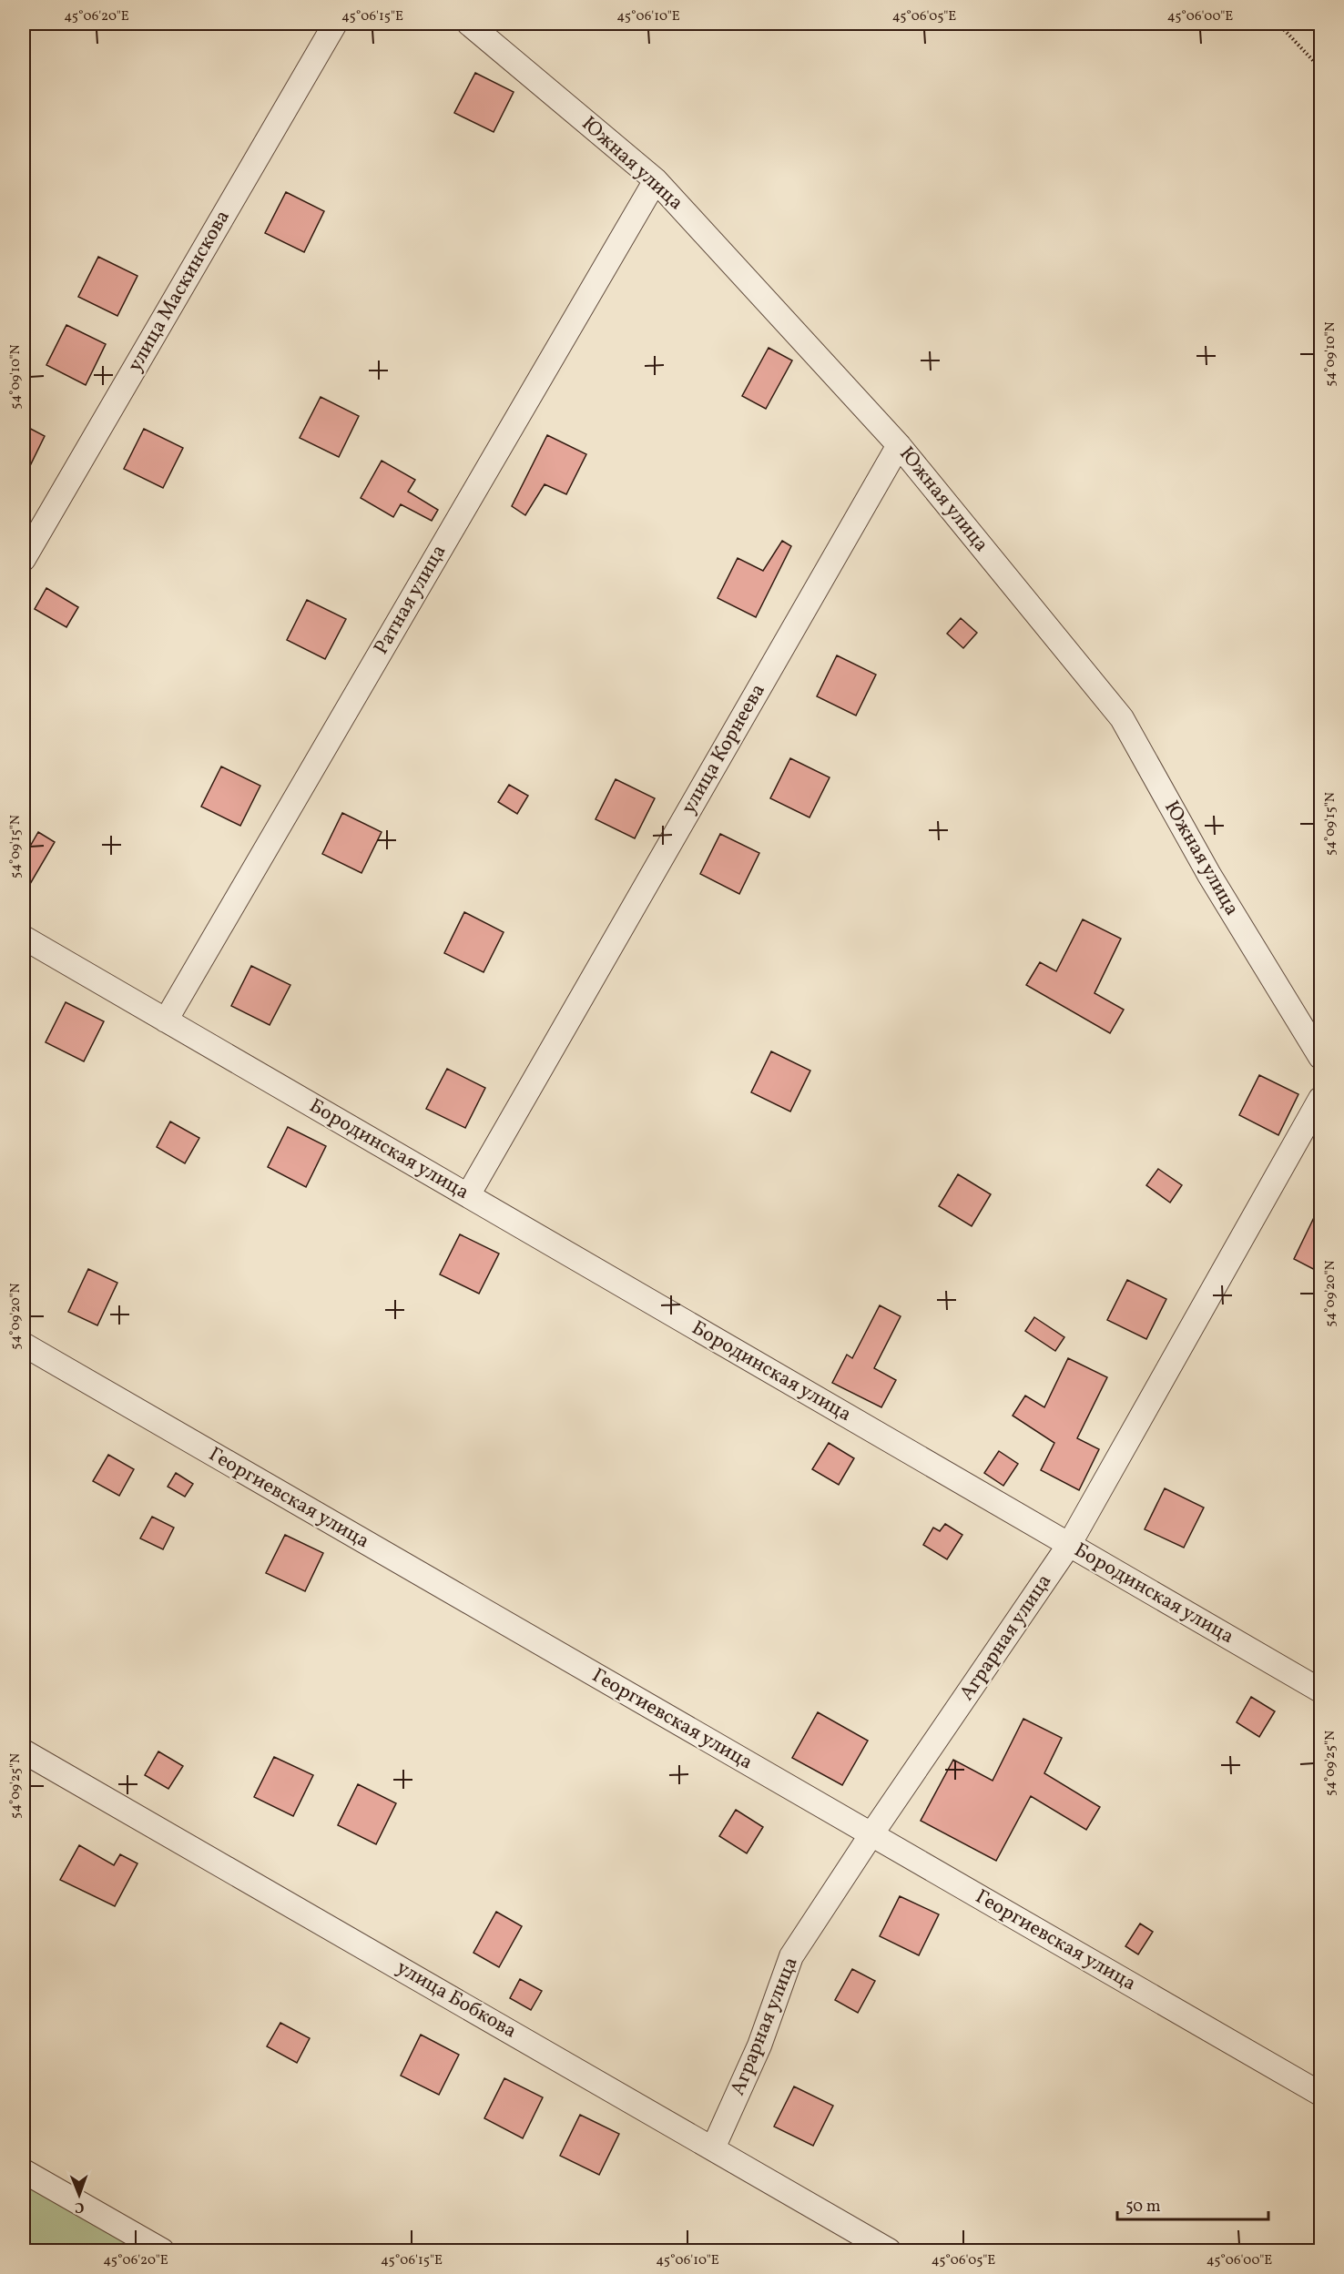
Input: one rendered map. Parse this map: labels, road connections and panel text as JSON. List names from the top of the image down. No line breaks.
{"streets":{"street":["Южная улица","улица Маскинскова","Ратная улица","улица Корнеева","Бородинская улица","Георгиевская улица","Аграрная улица","улица Бобкова"]},"crossings":[["Южная улица","Ратная улица"],["Южная улица","улица Корнеева"],["Ратная улица","Бородинская улица"],["улица Корнеева","Бородинская улица"],["Бородинская улица","Аграрная улица"],["Георгиевская улица","Аграрная улица"],["Аграрная улица","улица Бобкова"]],"scale_bar":"50 m","north":"bottom","coordinates":["45°06'20\"E","45°06'15\"E","45°06'10\"E","45°06'05\"E","45°06'00\"E","54°09'10\"N","54°09'15\"N","54°09'20\"N","54°09'25\"N"]}
